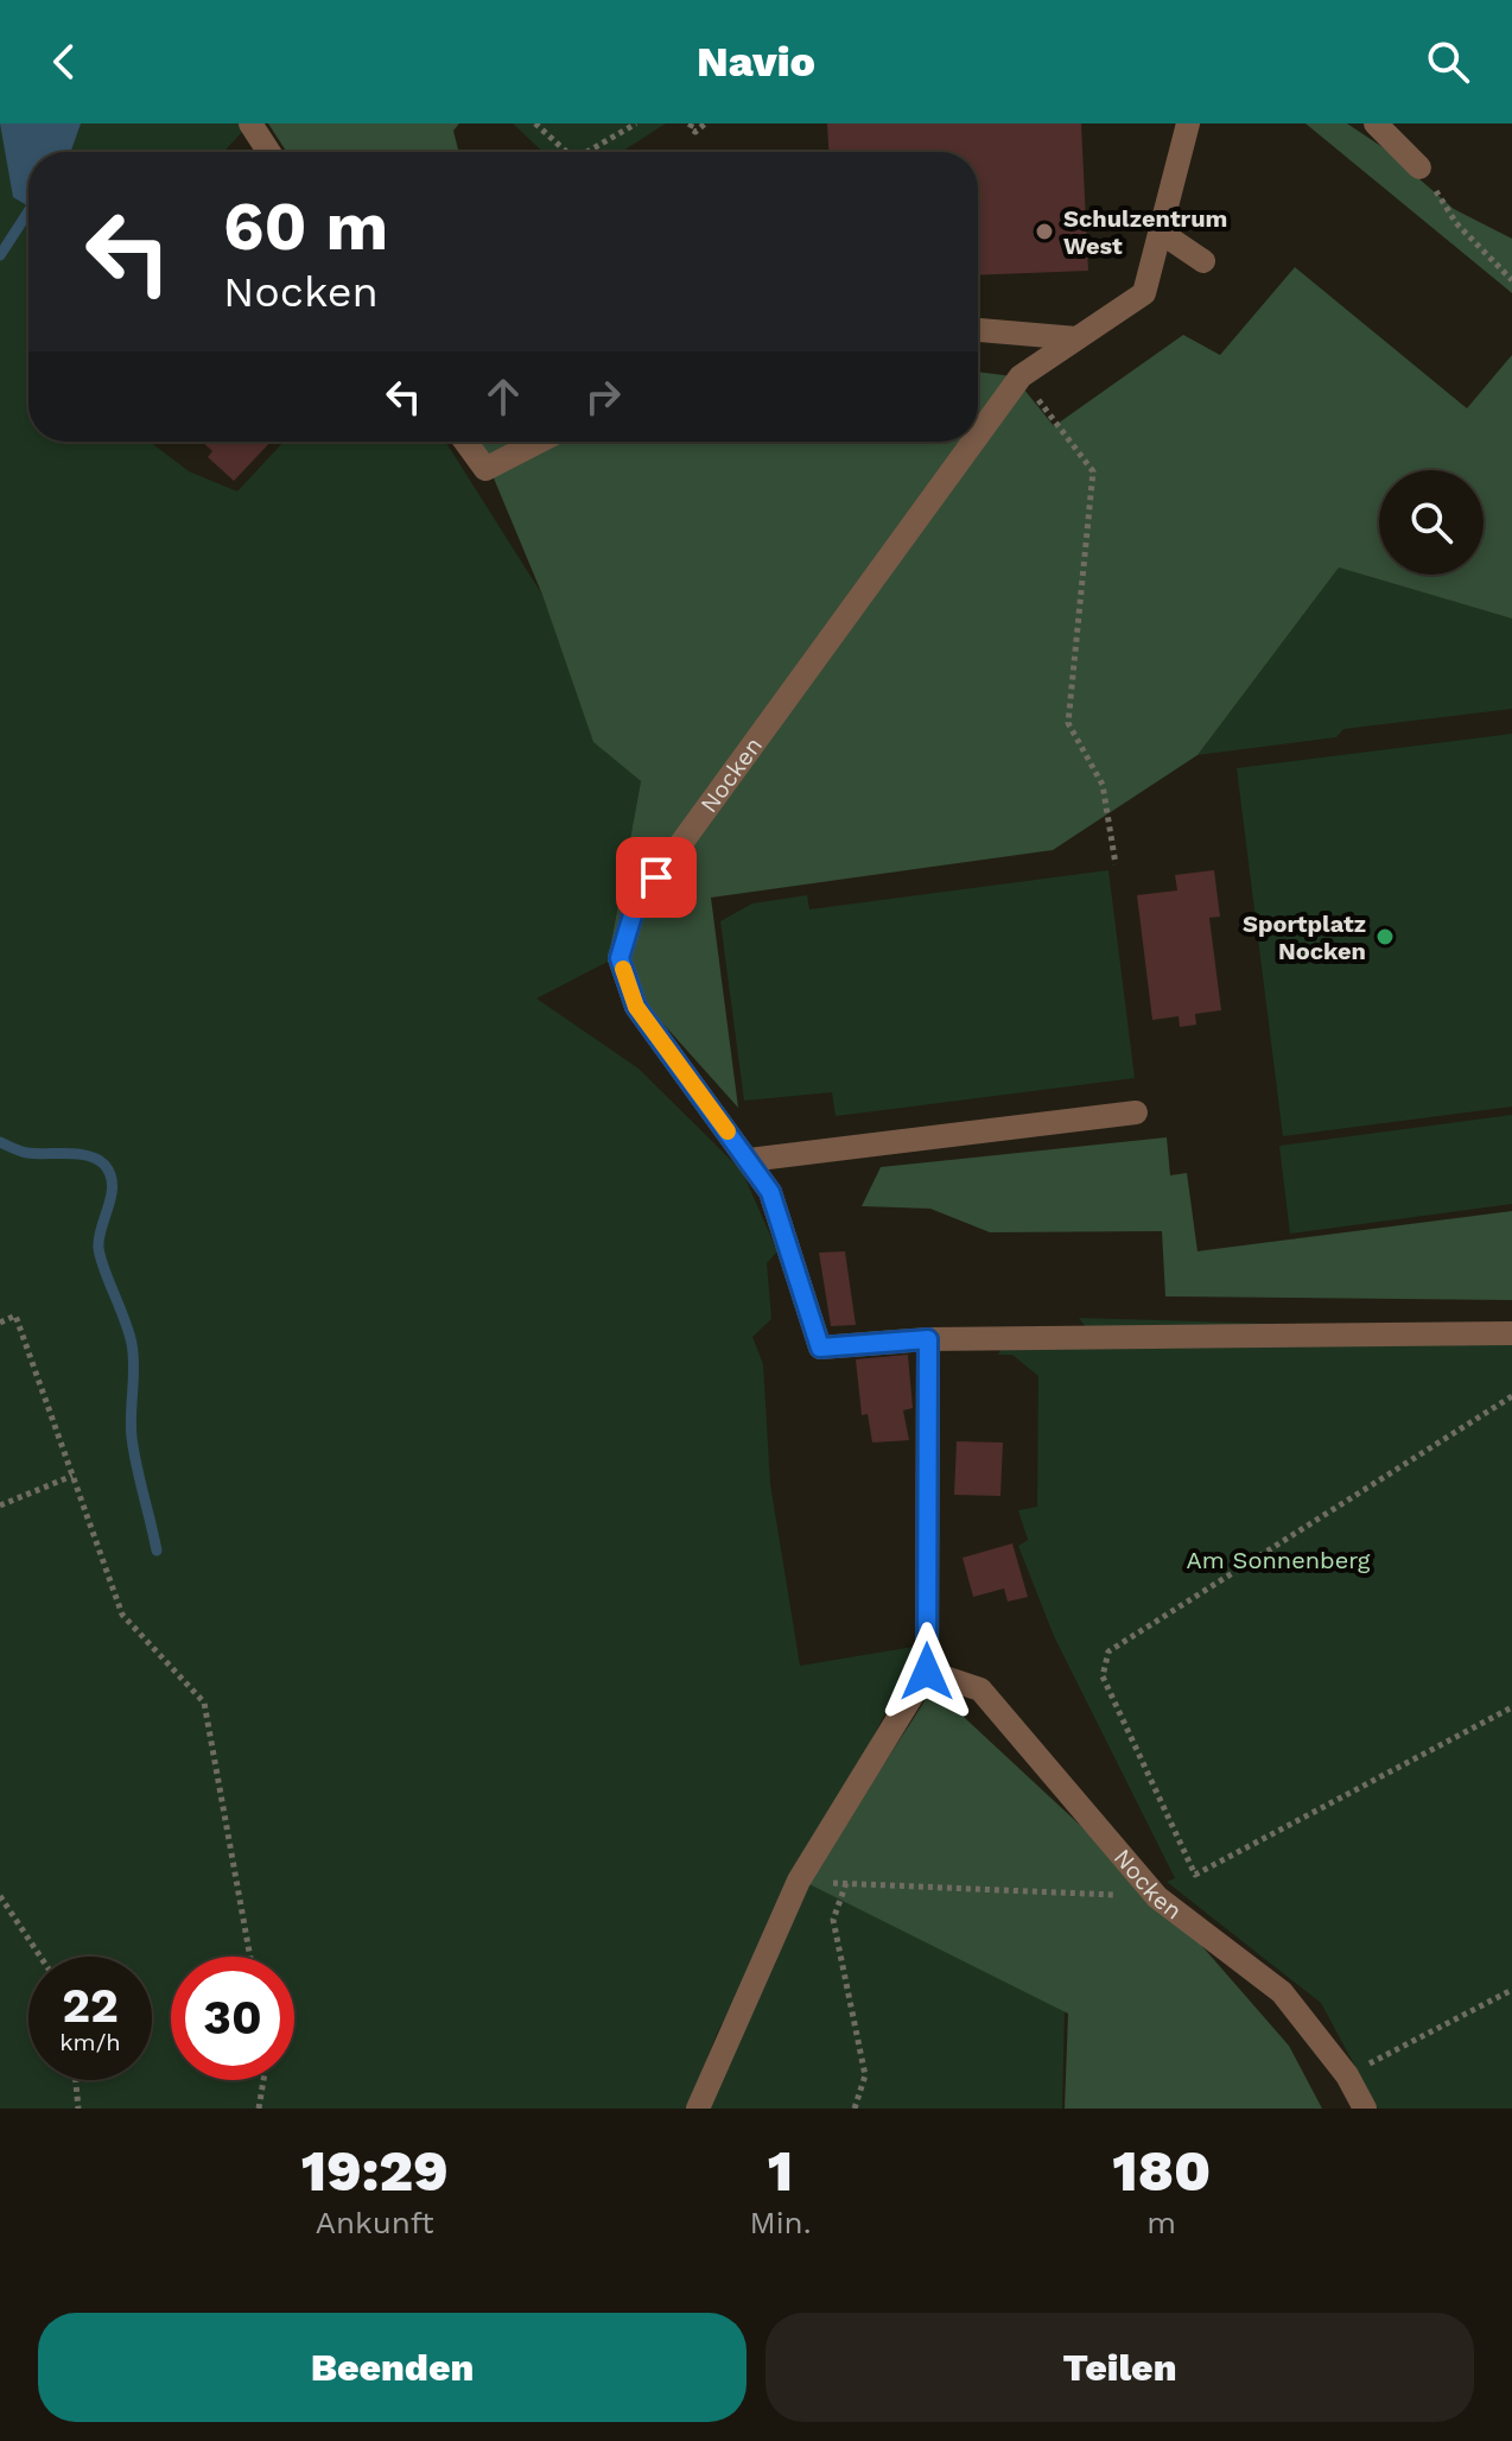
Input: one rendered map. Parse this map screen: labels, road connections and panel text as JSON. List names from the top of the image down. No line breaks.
{"streets":{"street":["Nocken"]},"parks":["Am Sonnenberg"],"places":["Schulzentrum West","Sportplatz Nocken"],"page":{"header":"Navio","turn":["60 m","Nocken"],"speed":"22 km/h","limit":"30","eta":["19:29","Ankunft","1","Min.","180","m"],"buttons":["Beenden","Teilen"]}}
